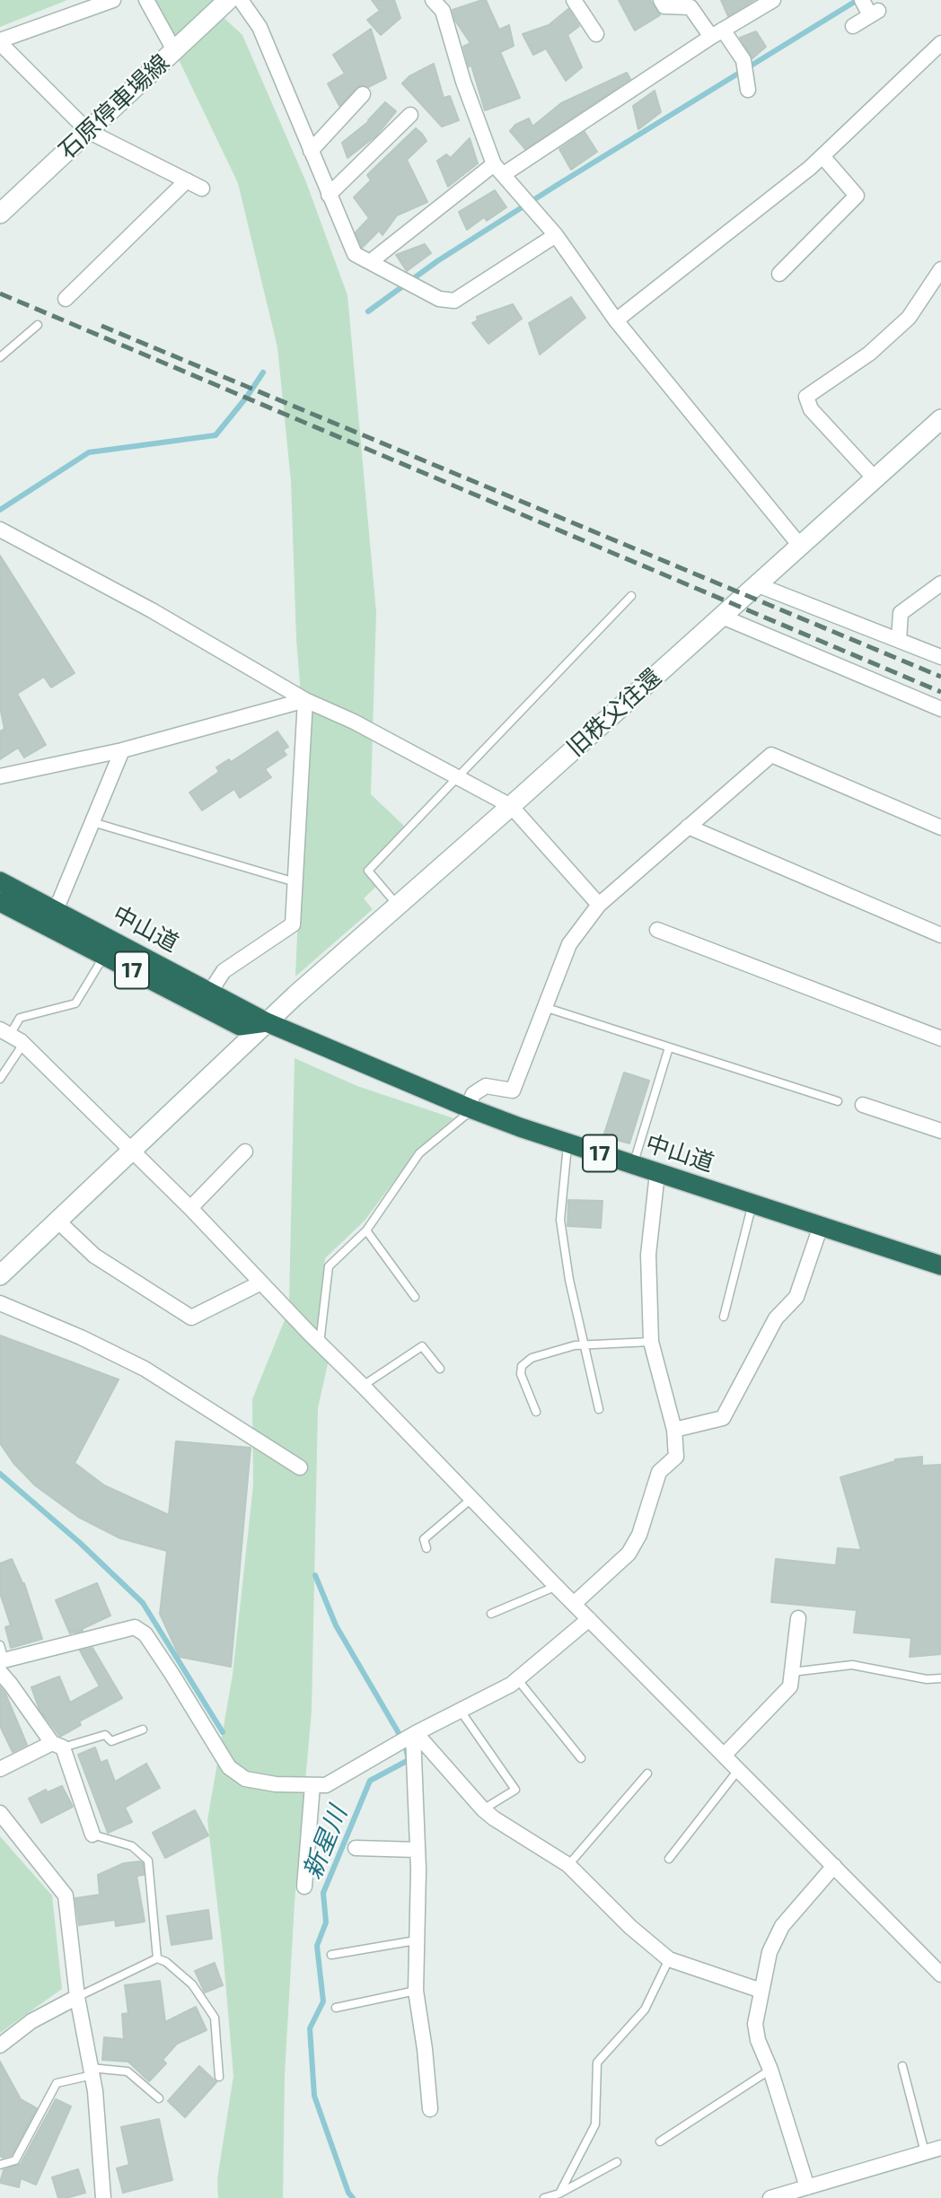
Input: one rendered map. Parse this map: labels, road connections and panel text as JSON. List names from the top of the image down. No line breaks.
{"streets":{"highway":["中山道","17"],"street":["石原停車場線","旧秩父往還"]},"crossings":[["旧秩父往還","中山道"]],"water":["新星川"]}
